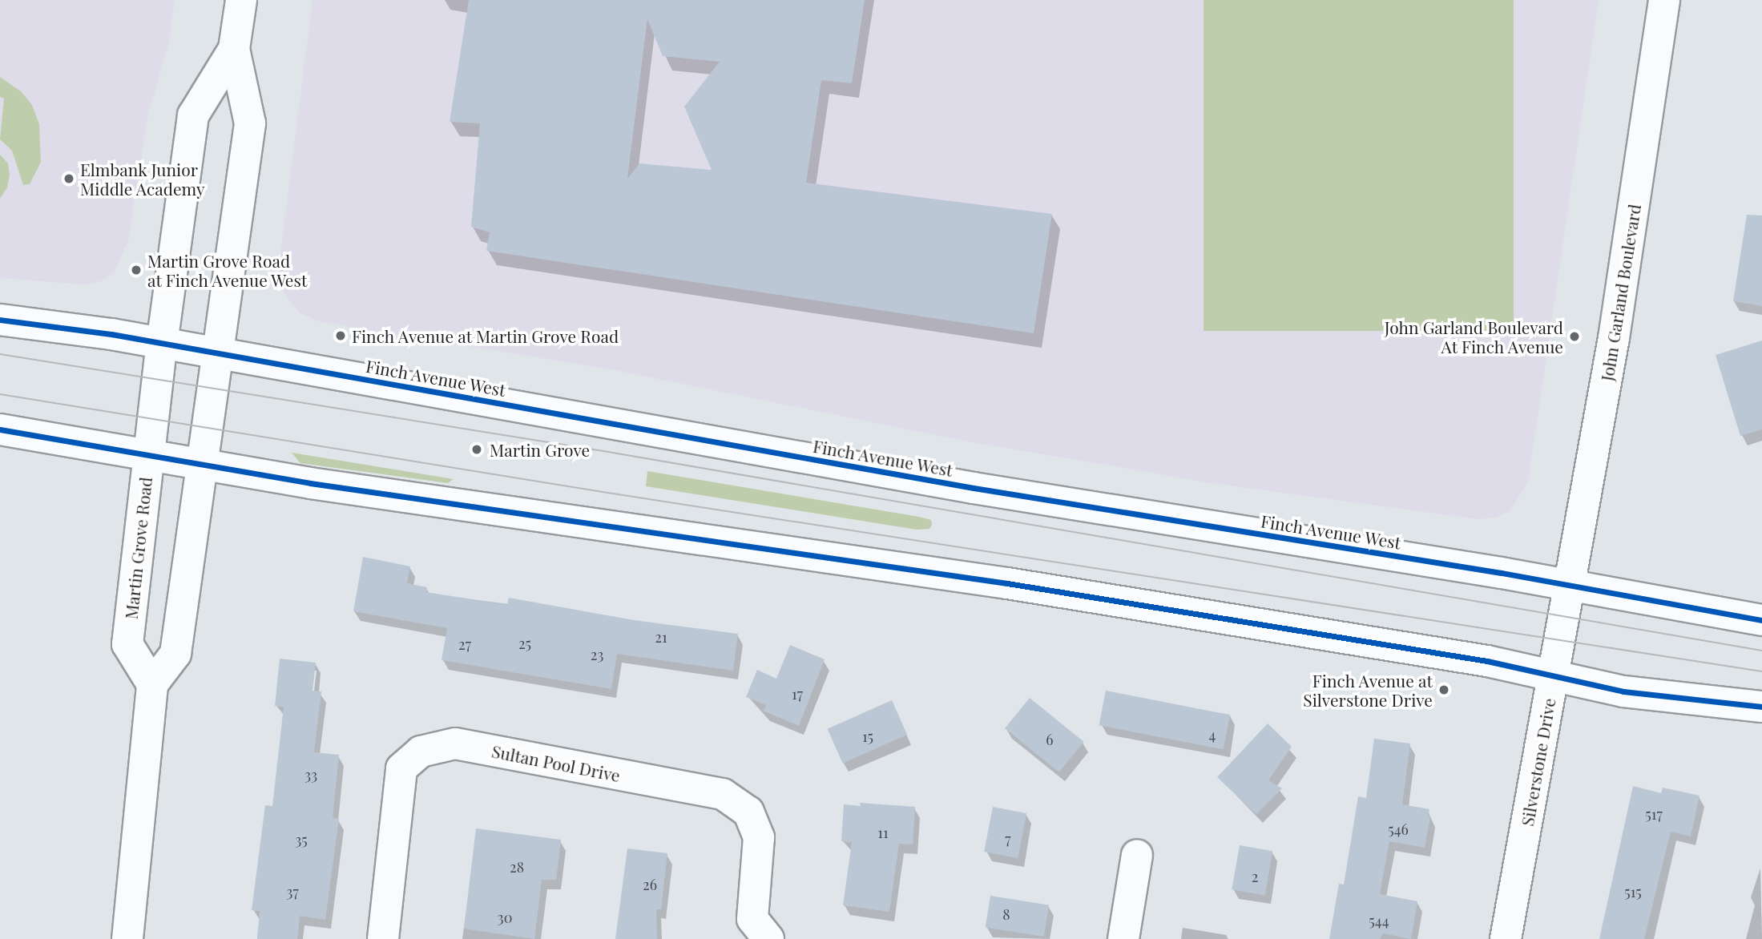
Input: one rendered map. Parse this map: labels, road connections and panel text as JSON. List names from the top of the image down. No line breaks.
{"streets":{"main road":["John Garland Boulevard","Finch Avenue West","Martin Grove Road","Silverstone Drive","Sultan Pool Drive"]},"crossings":[["John Garland Boulevard","Finch Avenue West"],["John Garland Boulevard","Silverstone Drive"],["Finch Avenue West","Martin Grove Road"],["Finch Avenue West","Silverstone Drive"]],"places":["Elmbank Junior Middle Academy","Martin Grove Road at Finch Avenue West","Finch Avenue at Martin Grove Road","John Garland Boulevard At Finch Avenue","Martin Grove","Finch Avenue at Silverstone Drive"],"house_numbers":["21","25","27","23","17","4","15","6","33","517","546","11","7","35","28","2","26","37","515","8","30","544"]}
